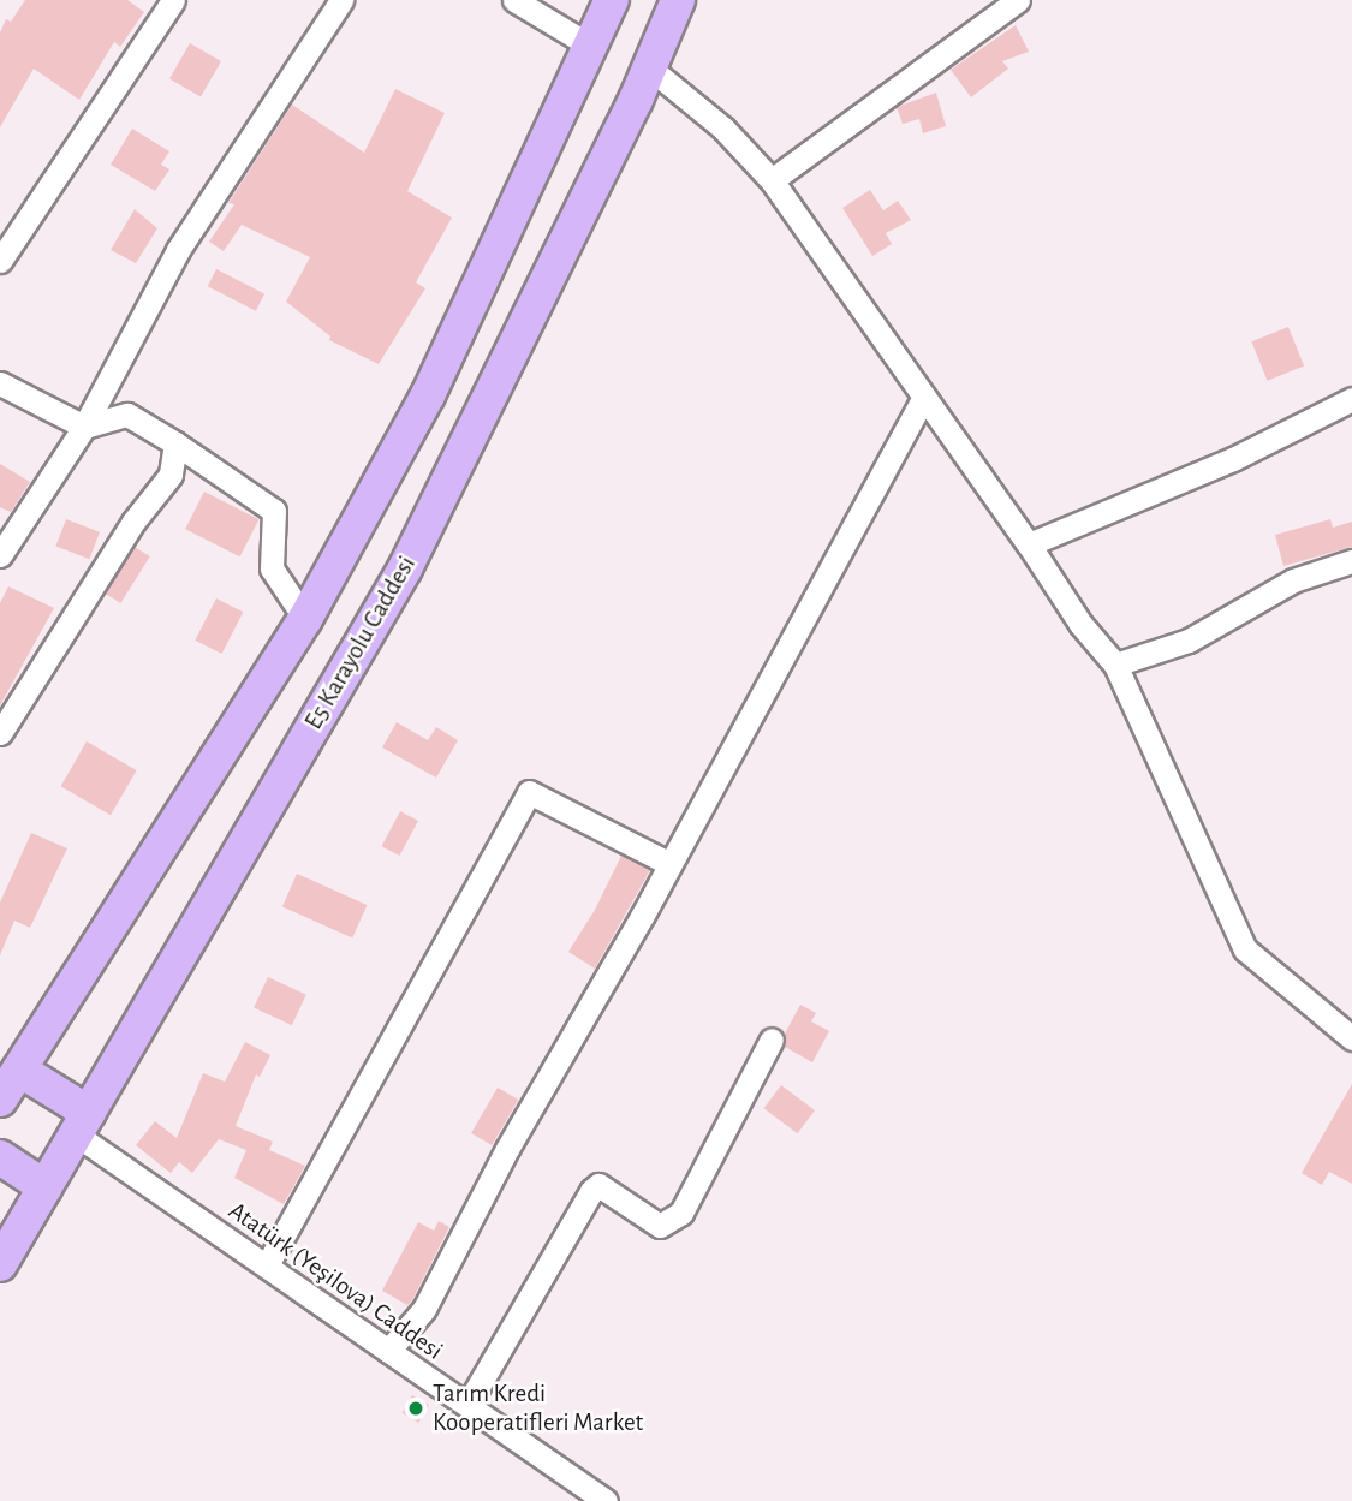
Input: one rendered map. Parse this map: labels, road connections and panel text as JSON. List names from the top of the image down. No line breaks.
{"streets":{"highway":["E5 Karayolu Caddesi"],"street":["Atatürk (Yeşilova) Caddesi"]},"crossings":[["E5 Karayolu Caddesi","Atatürk (Yeşilova) Caddesi"]],"places":["Tarım Kredi Kooperatifleri Market"]}
